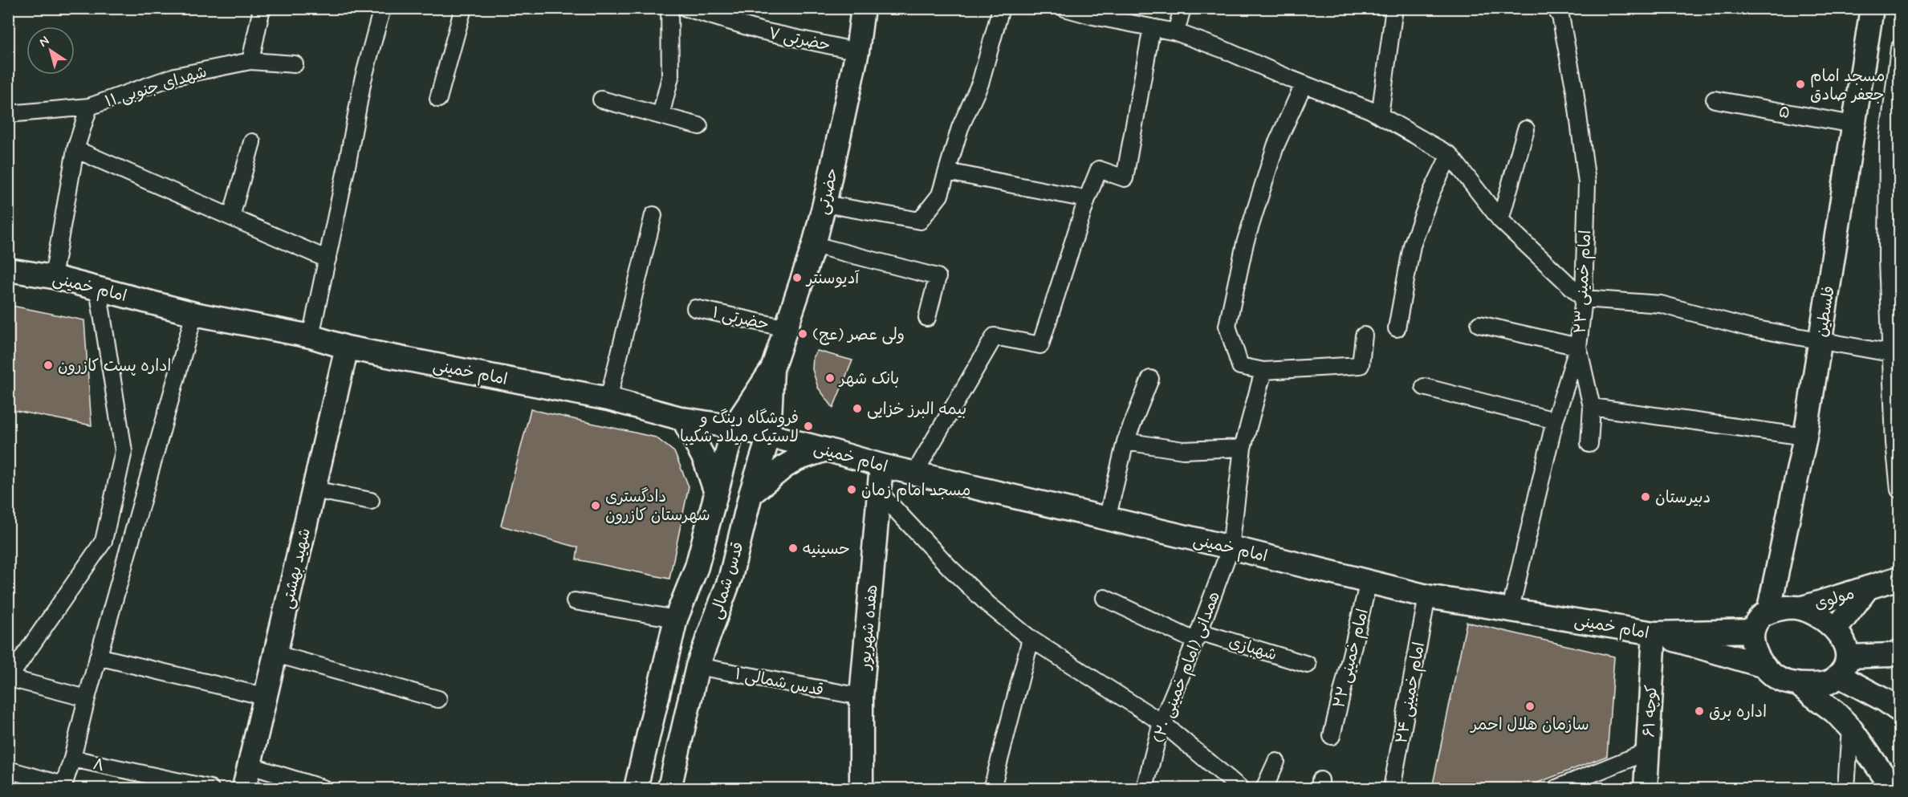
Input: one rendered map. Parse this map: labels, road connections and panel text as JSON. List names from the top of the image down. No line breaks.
{"streets":{"main road":["حضرتی","امام خمینی","فلسطین","شهید بهشتی","قدس شمالی","مولوی","هفده شهریور","کوچه ۶۱"],"street":["حضرتی ۷","۱۱ شهدای جنوبی","۵","امام خمینی ۲۳","حضرتی ۱","شهبازی","امام خمینی ۲۲","همدانی (امام خمینی ۲۰)","قدس شمالی ۱","امام خمینی ۲۴","۸"]},"crossings":[["حضرتی ۷","حضرتی"],["۵","فلسطین"],["حضرتی","حضرتی ۱"],["حضرتی","قدس شمالی"],["امام خمینی ۲۳","امام خمینی"],["امام خمینی","فلسطین"],["امام خمینی","شهید بهشتی"],["امام خمینی","قدس شمالی"],["امام خمینی","مولوی"],["امام خمینی","هفده شهریور"],["امام خمینی","امام خمینی ۲۲"],["امام خمینی","همدانی (امام خمینی ۲۰)"],["امام خمینی","امام خمینی ۲۴"],["امام خمینی","کوچه ۶۱"],["فلسطین","مولوی"],["قدس شمالی","قدس شمالی ۱"],["هفده شهریور","قدس شمالی ۱"],["شهبازی","همدانی (امام خمینی ۲۰)"]],"places":["مسجد امام جعفر صادق","آدیوسنتر","ولی عصر (عج)","اداره پست کازرون","بانک شهر","بیمه البرز خزایی","فروشگاه رینگ و لاستیک میلاد شکیبا","مسجد امام زمان","دبیرستان","دادگستری شهرستان کازرون","حسینیه","سازمان هلال احمر","اداره برق"],"north":"top left"}
